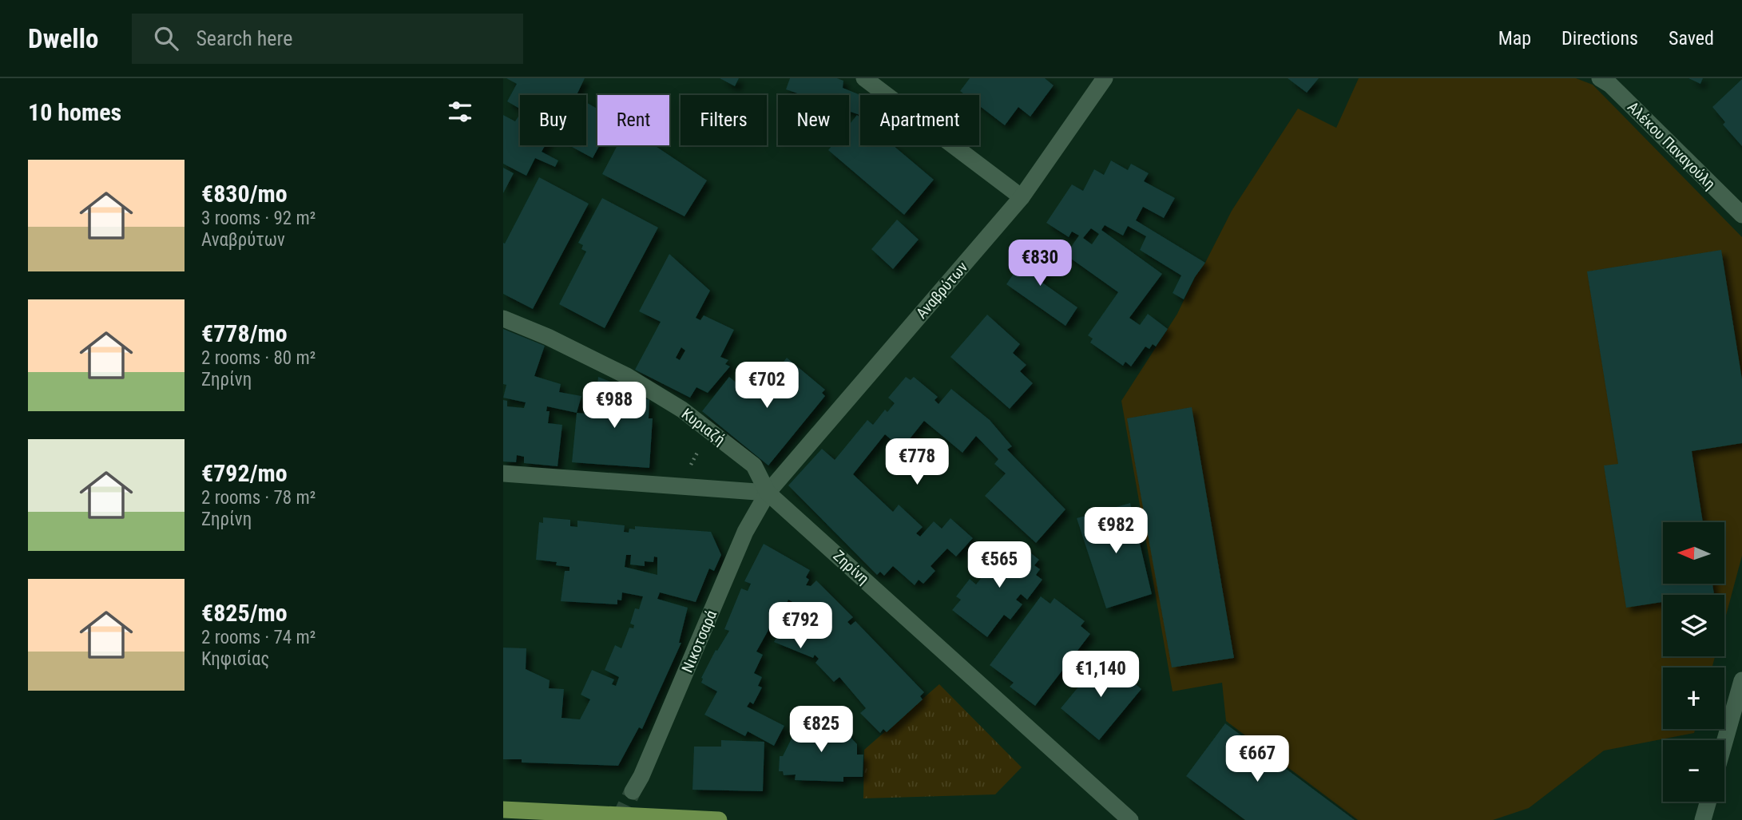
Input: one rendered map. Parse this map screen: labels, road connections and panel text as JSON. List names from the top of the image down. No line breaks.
{"streets":{"street":["Αλέκου Παναγούλη","Αναβρύτων","Κυριαζή","Ζηρίνη","Νικοτσαρά"]},"crossings":[["Αναβρύτων","Κυριαζή"],["Αναβρύτων","Ζηρίνη"],["Αναβρύτων","Νικοτσαρά"],["Κυριαζή","Ζηρίνη"],["Κυριαζή","Νικοτσαρά"],["Ζηρίνη","Νικοτσαρά"]],"north":"left","page":{"header":"Dwello","search":"Search here","nav":["Map","Directions","Saved"],"heading":"10 homes","chip":["Buy","Rent","Filters","New","Apartment"],"list":[{"name":"€830/mo","note":"3 rooms · 92 m² · Αναβρύτων"},{"name":"€778/mo","note":"2 rooms · 80 m² · Ζηρίνη"},{"name":"€792/mo","note":"2 rooms · 78 m² · Ζηρίνη"},{"name":"€825/mo","note":"2 rooms · 74 m² · Κηφισίας"}],"price":["€830","€702","€988","€778","€982","€565","€792","€1,140","€825","€667"],"map_buttons":["+","−"]}}
